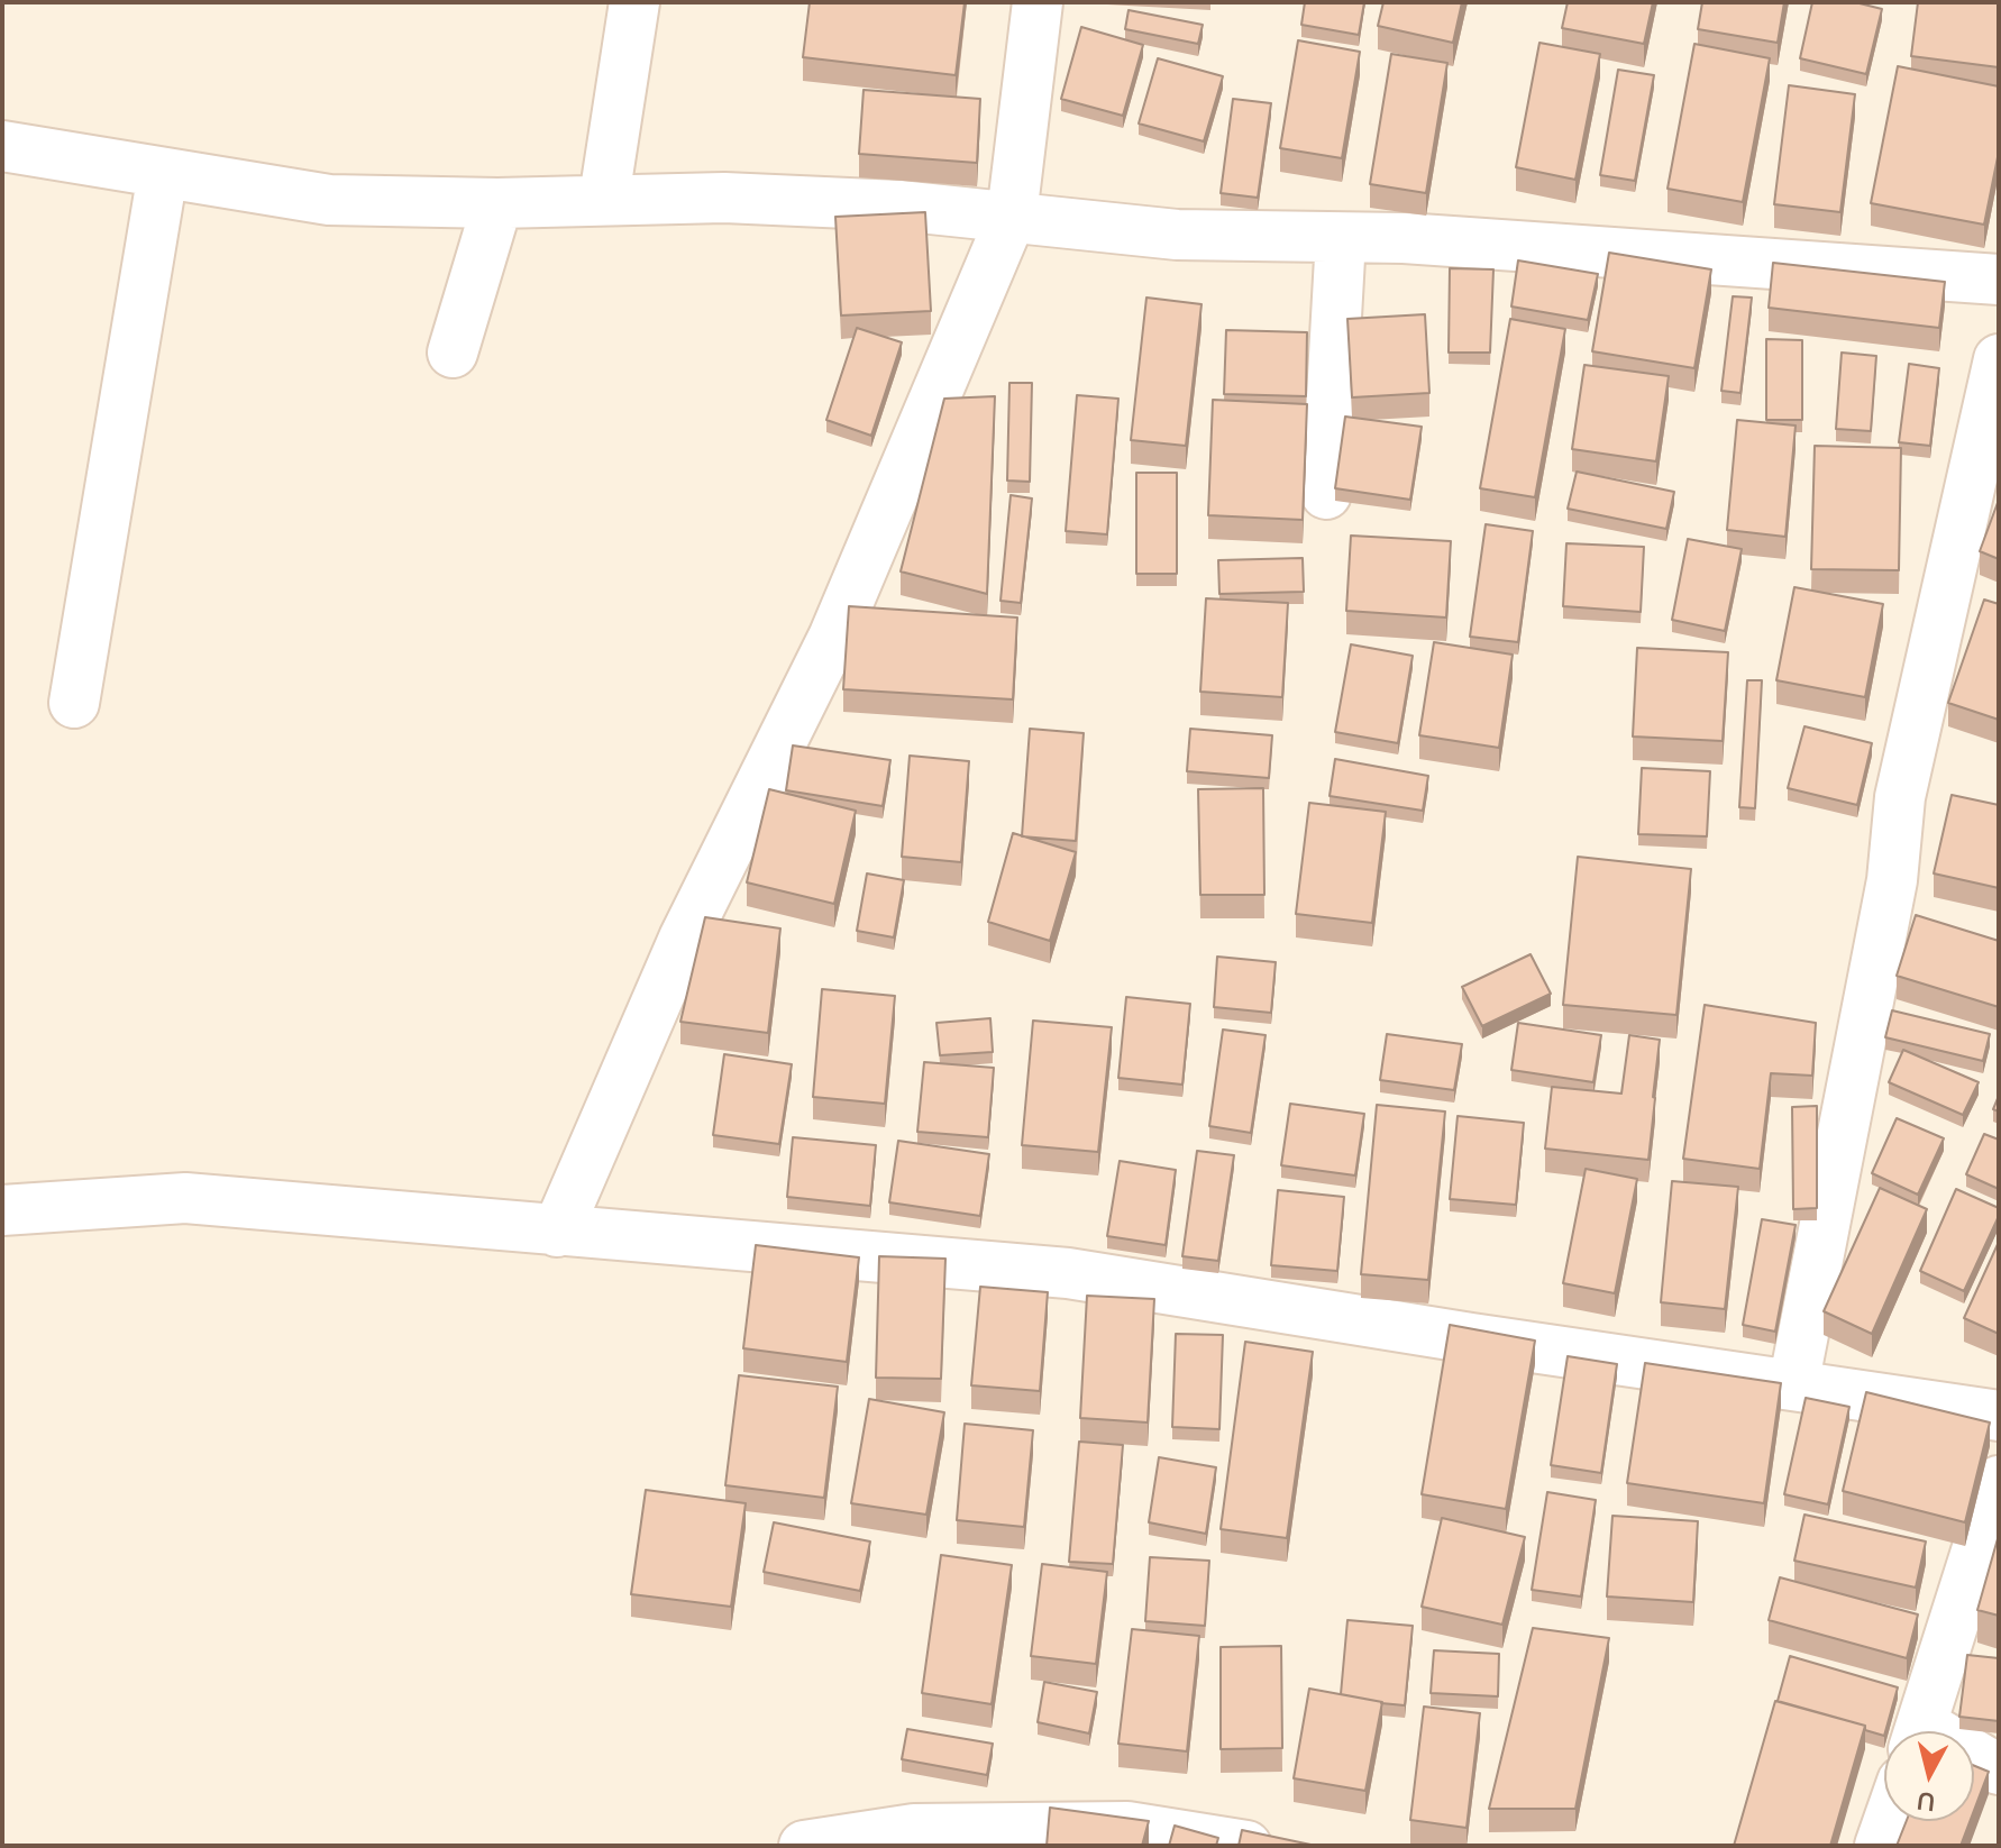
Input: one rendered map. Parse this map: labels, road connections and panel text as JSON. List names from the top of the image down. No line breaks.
{"north":"bottom"}
